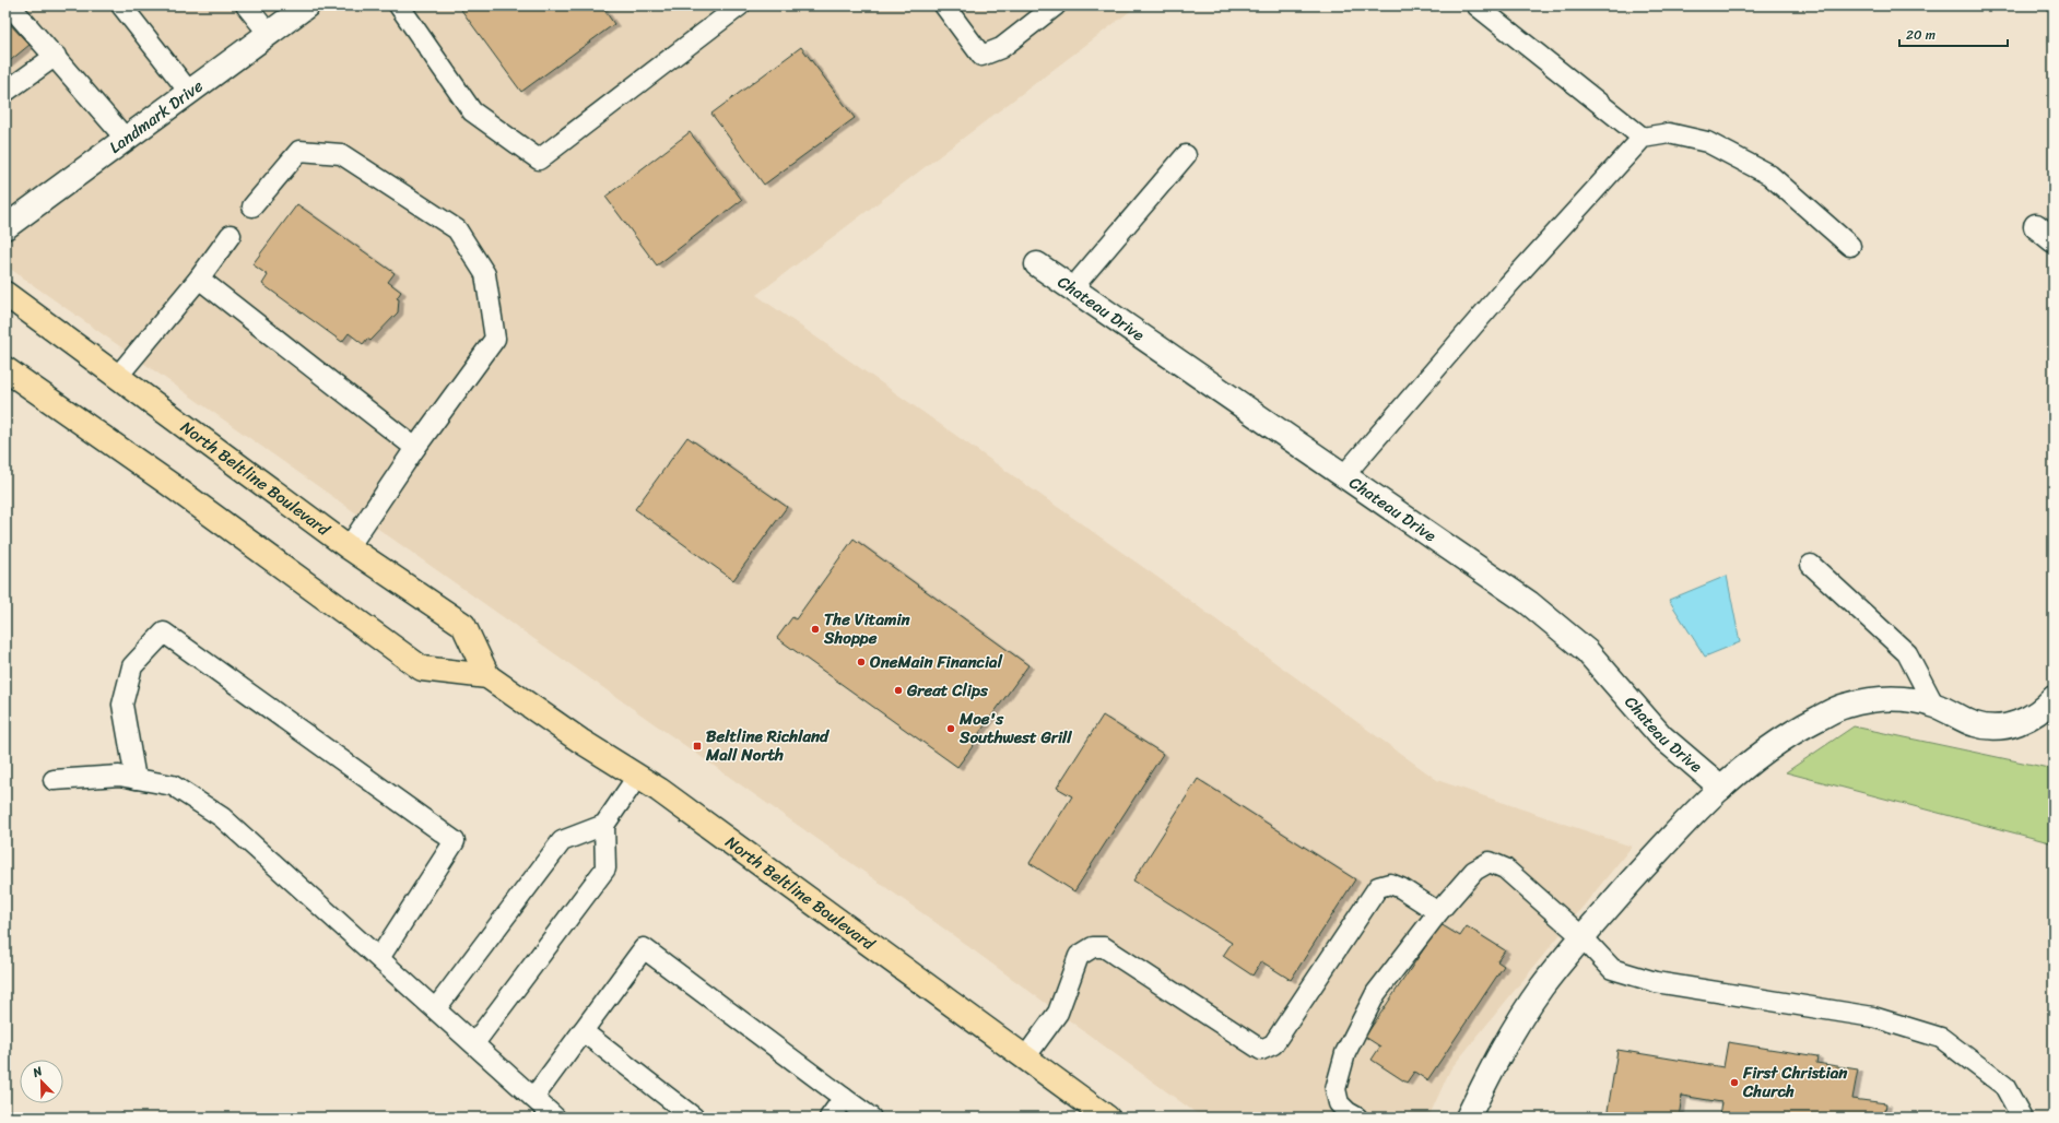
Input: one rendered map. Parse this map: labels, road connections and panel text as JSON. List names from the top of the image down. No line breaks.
{"streets":{"main road":["North Beltline Boulevard"],"street":["Landmark Drive","Chateau Drive"]},"places":{"other":["The Vitamin Shoppe","OneMain Financial","Great Clips","Moe's Southwest Grill","First Christian Church"],"transit":["Beltline Richland Mall North"]},"scale_bar":"20 m","north":"top left"}
